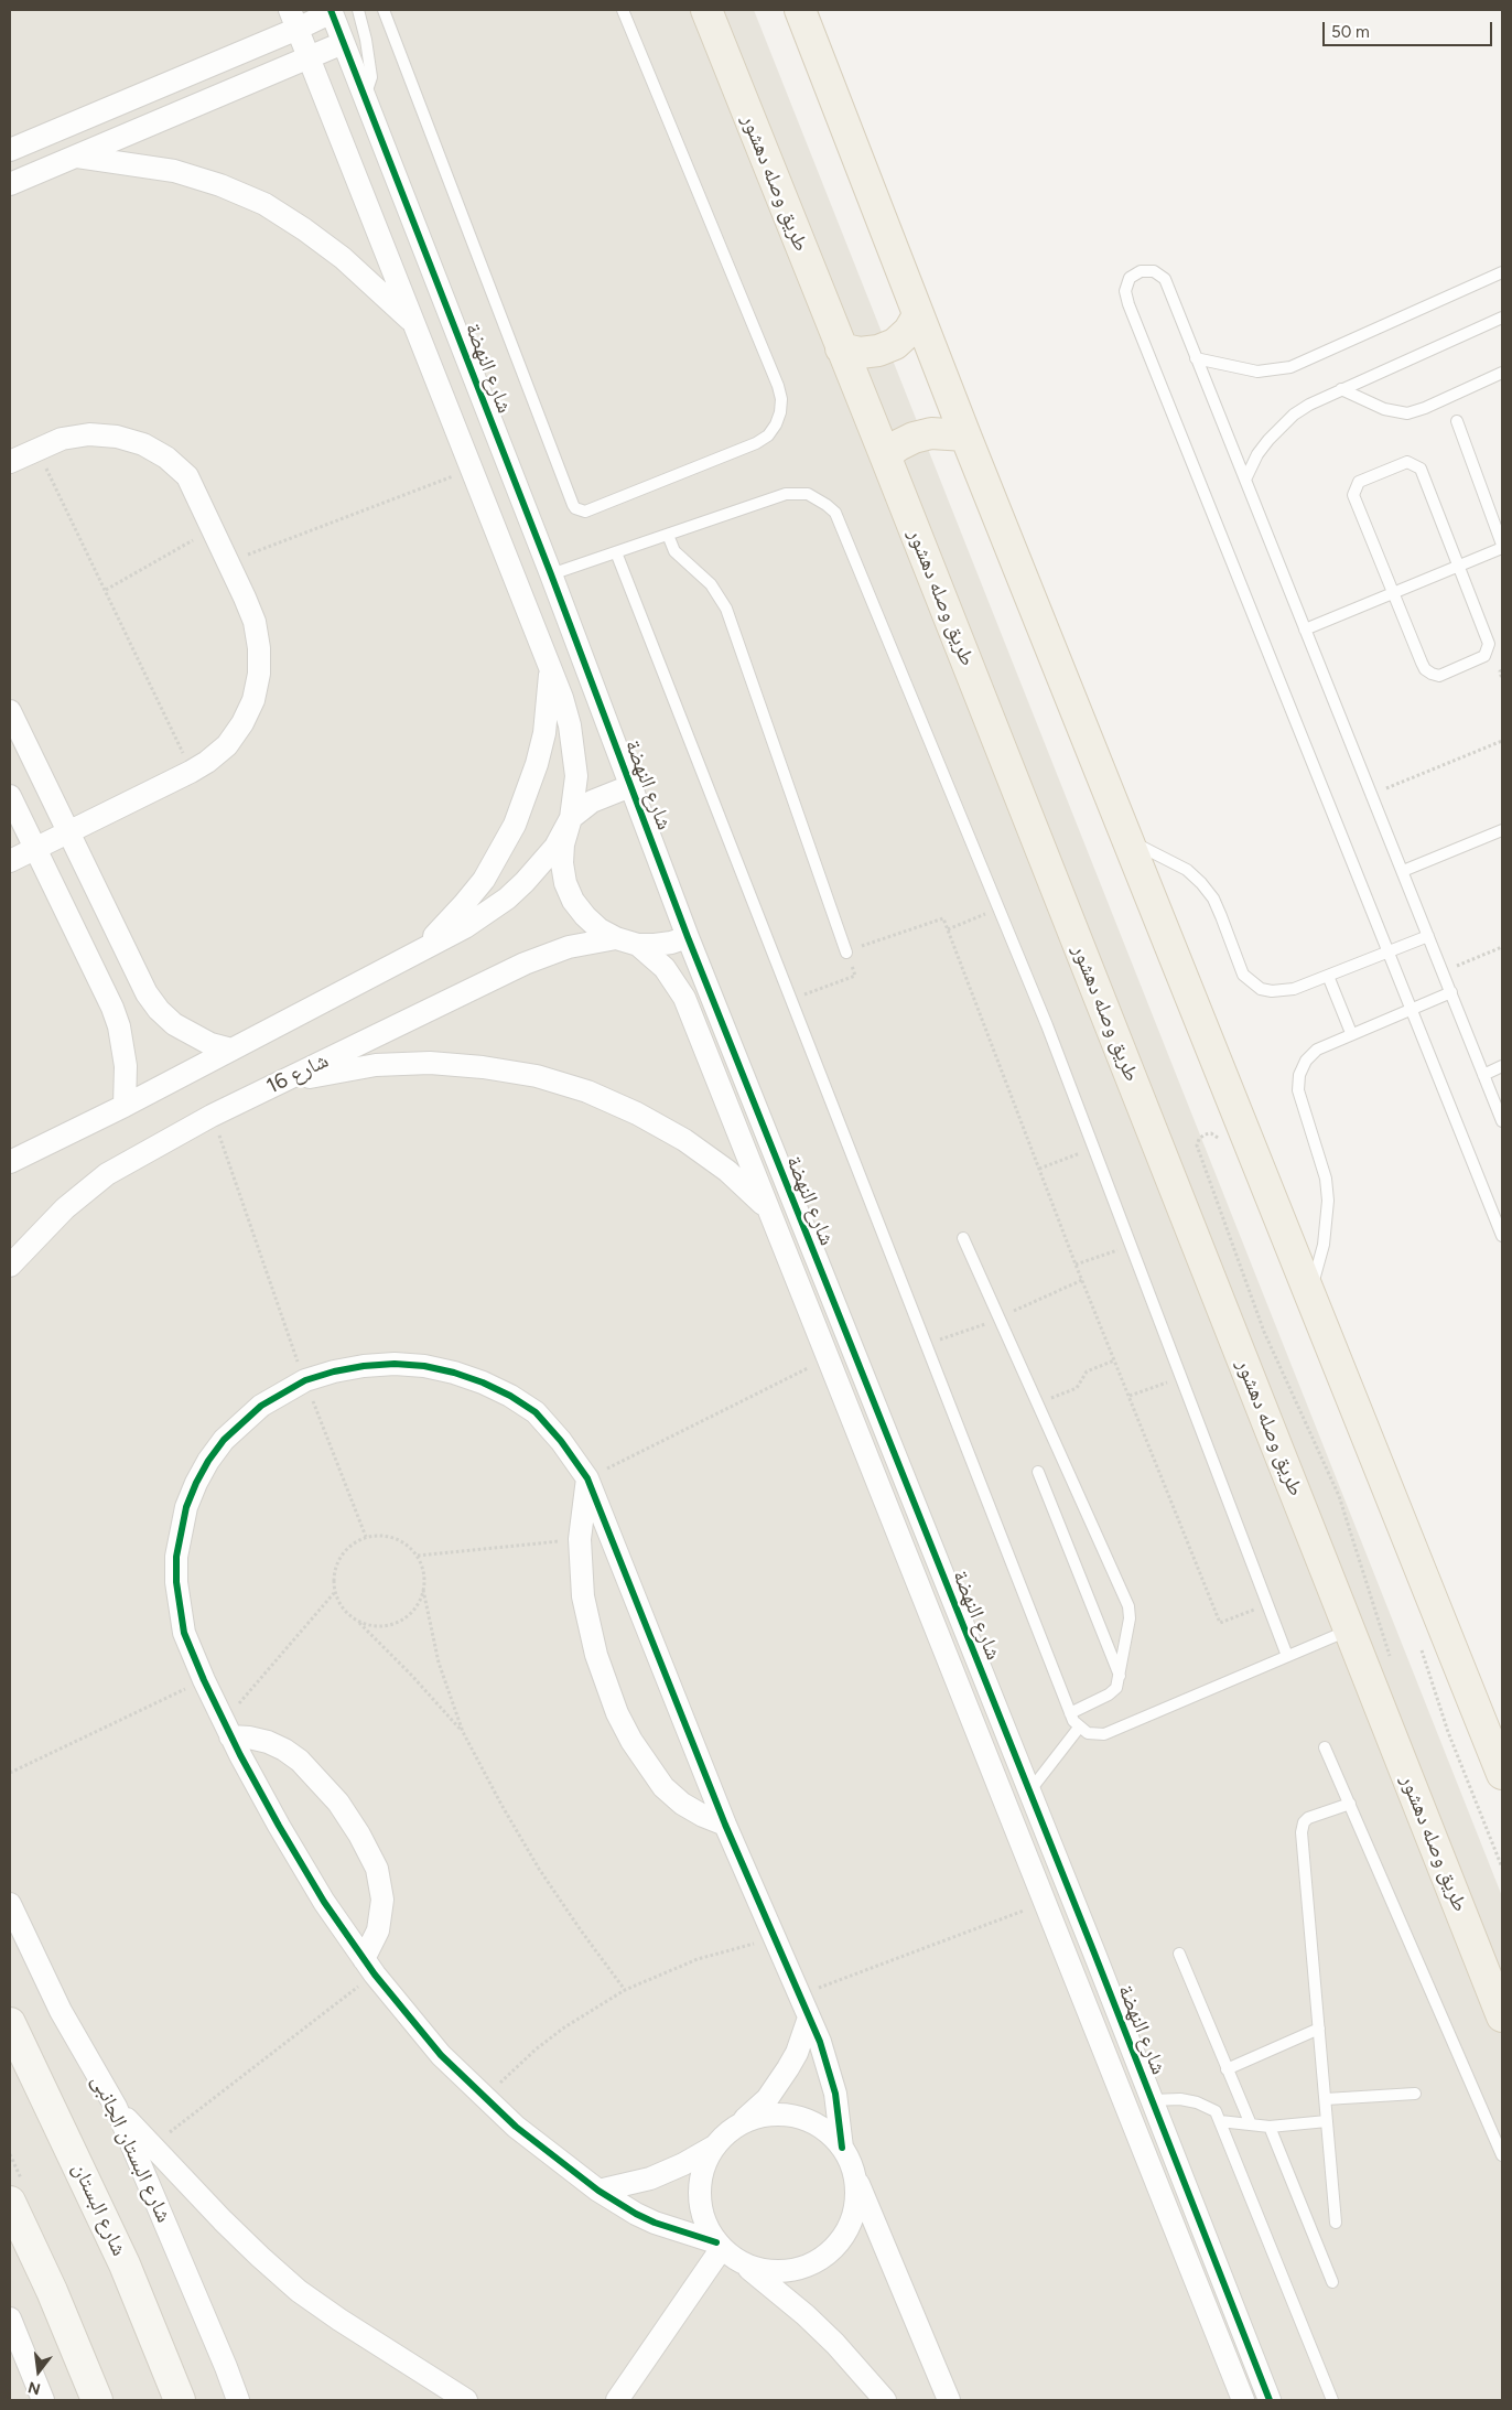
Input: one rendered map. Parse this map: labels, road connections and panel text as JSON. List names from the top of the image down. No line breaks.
{"streets":{"main road":["طريق وصله دهشور"],"street":["شارع النهضة","شارع 16","شارع البستان الجانبى","شارع البستان"]},"scale_bar":"50 m","north":"bottom"}
